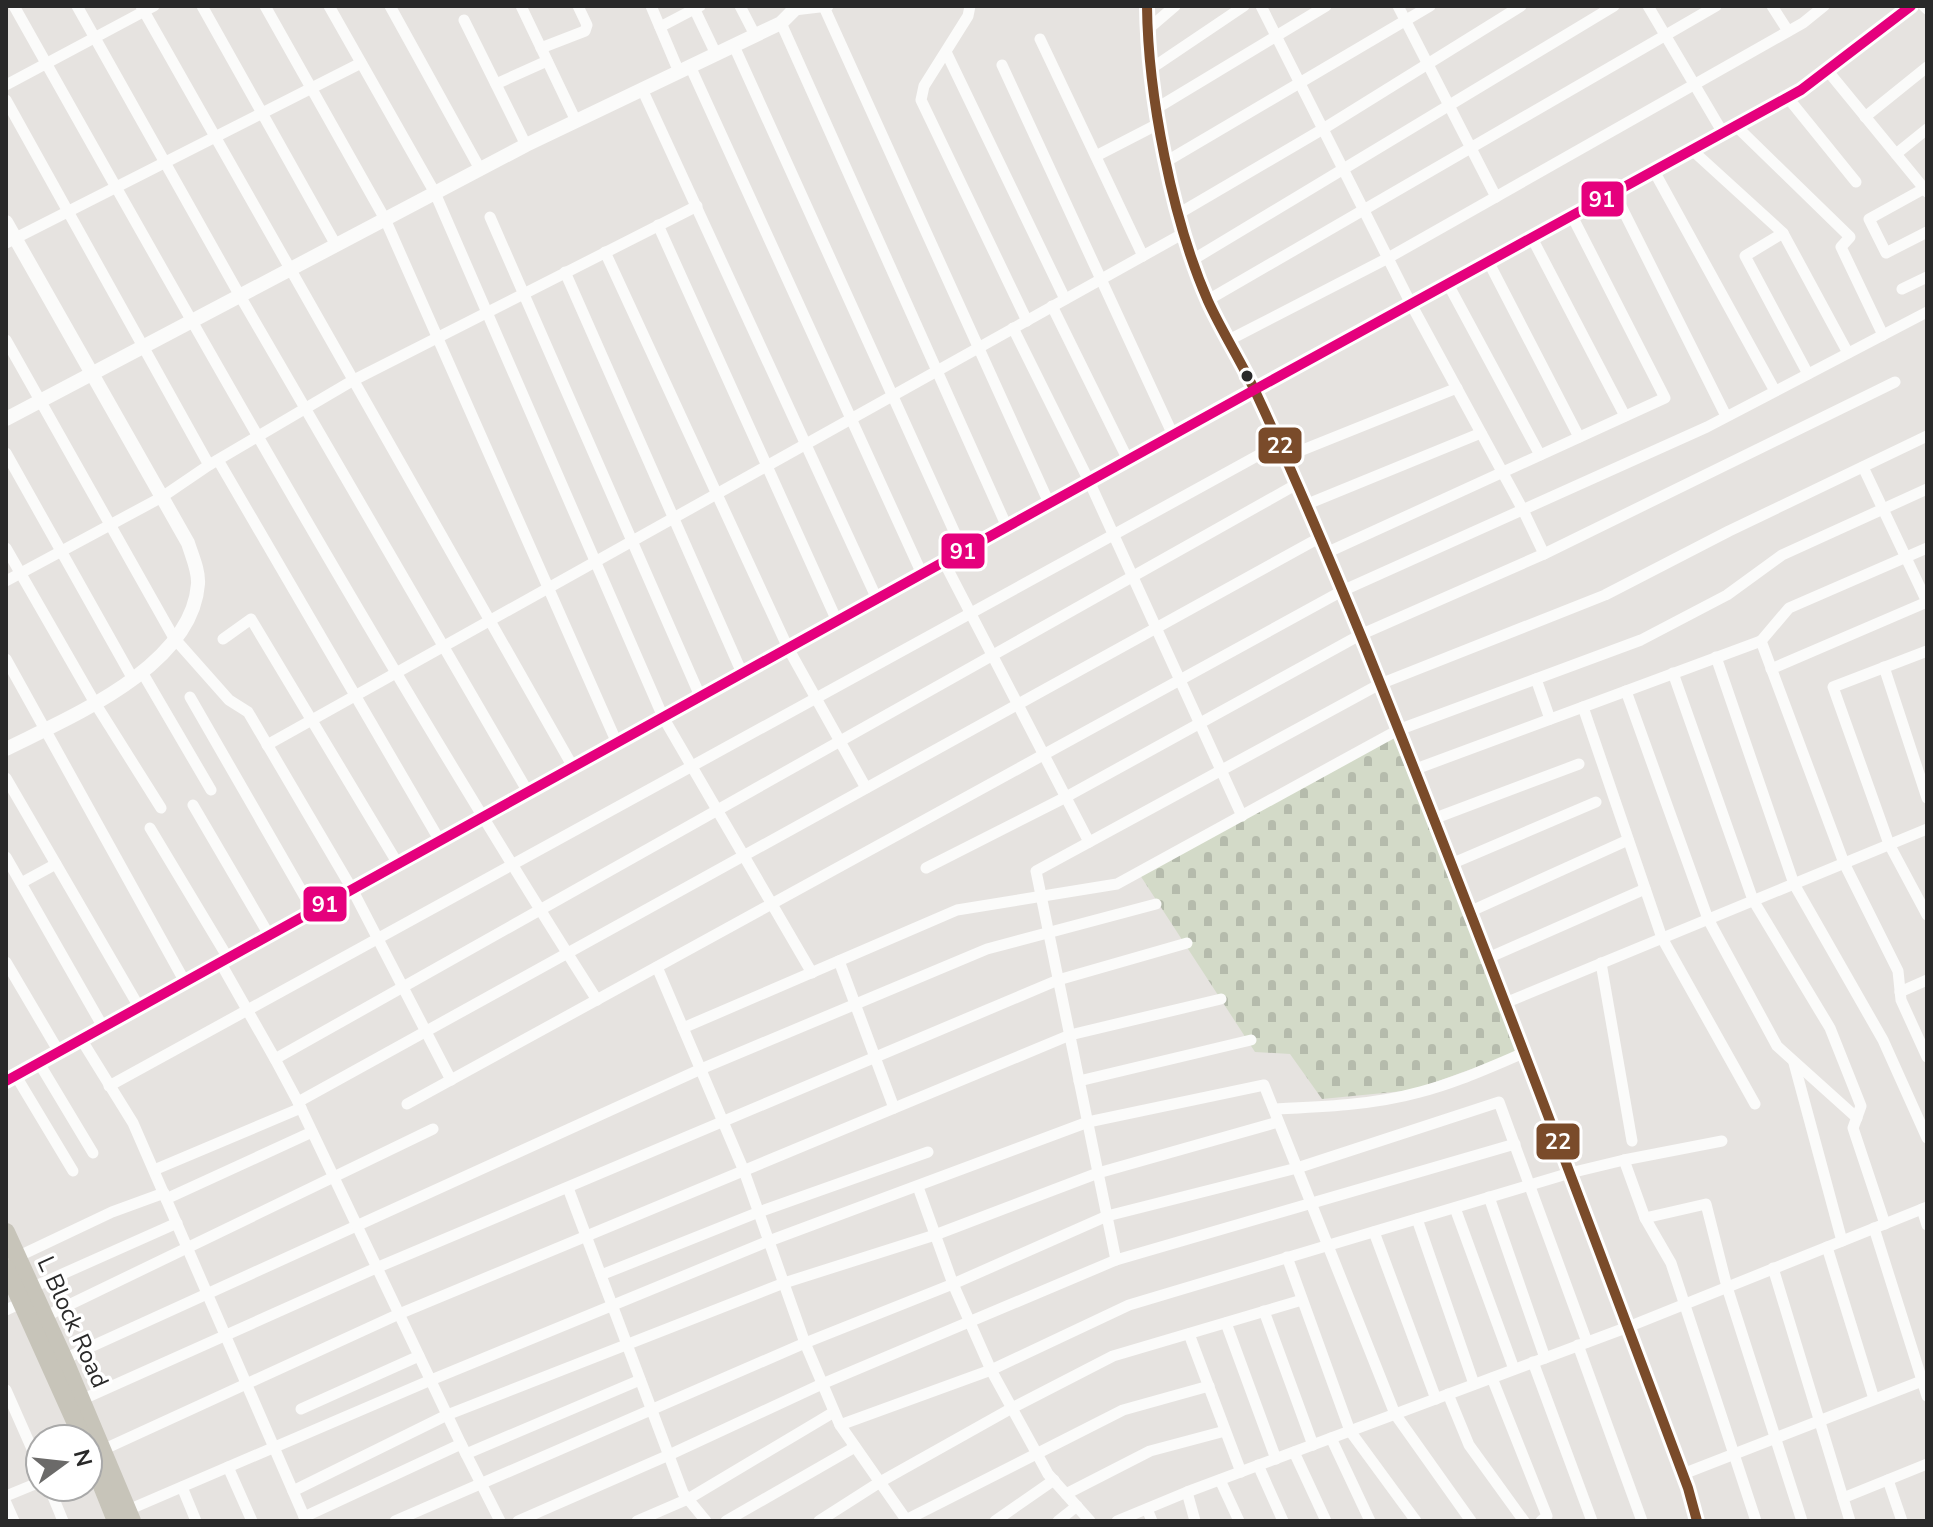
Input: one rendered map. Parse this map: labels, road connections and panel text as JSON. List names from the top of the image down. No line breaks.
{"streets":{"main road":["L Block Road"]},"lines":["transit line 22","transit line 91"],"north":"right"}
